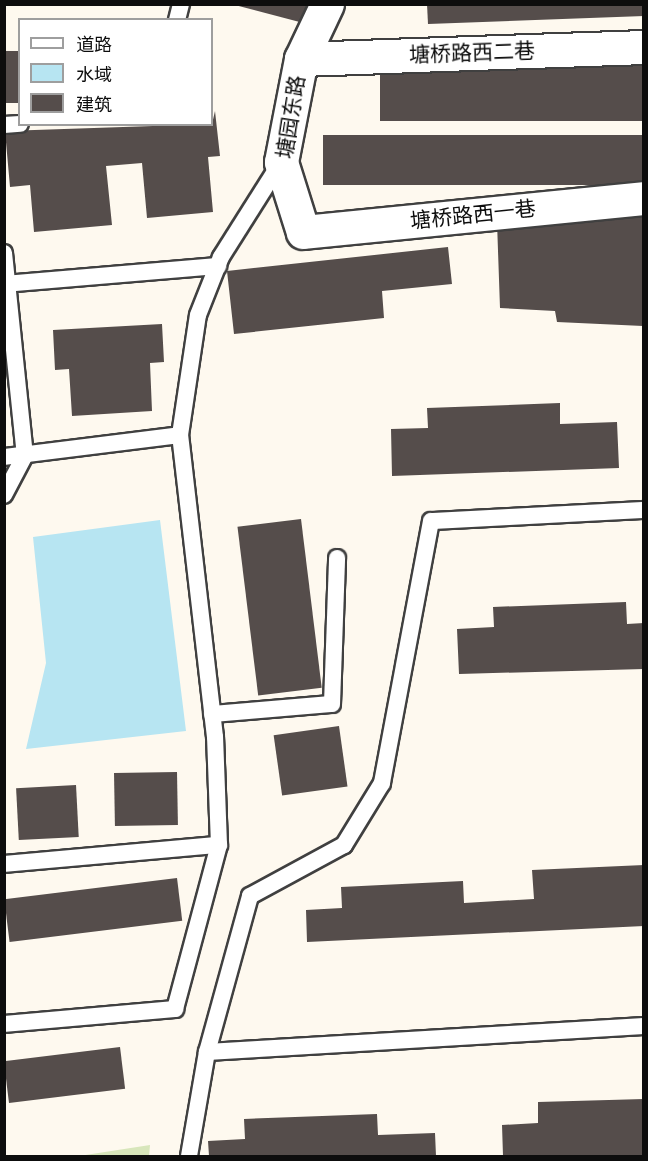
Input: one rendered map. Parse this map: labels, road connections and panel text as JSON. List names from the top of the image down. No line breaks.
{"streets":{"street":["塘桥路西二巷","塘园东路","塘桥路西一巷"]},"crossings":[["塘桥路西二巷","塘园东路"],["塘园东路","塘桥路西一巷"]],"legend":["道路","水域","建筑"]}
